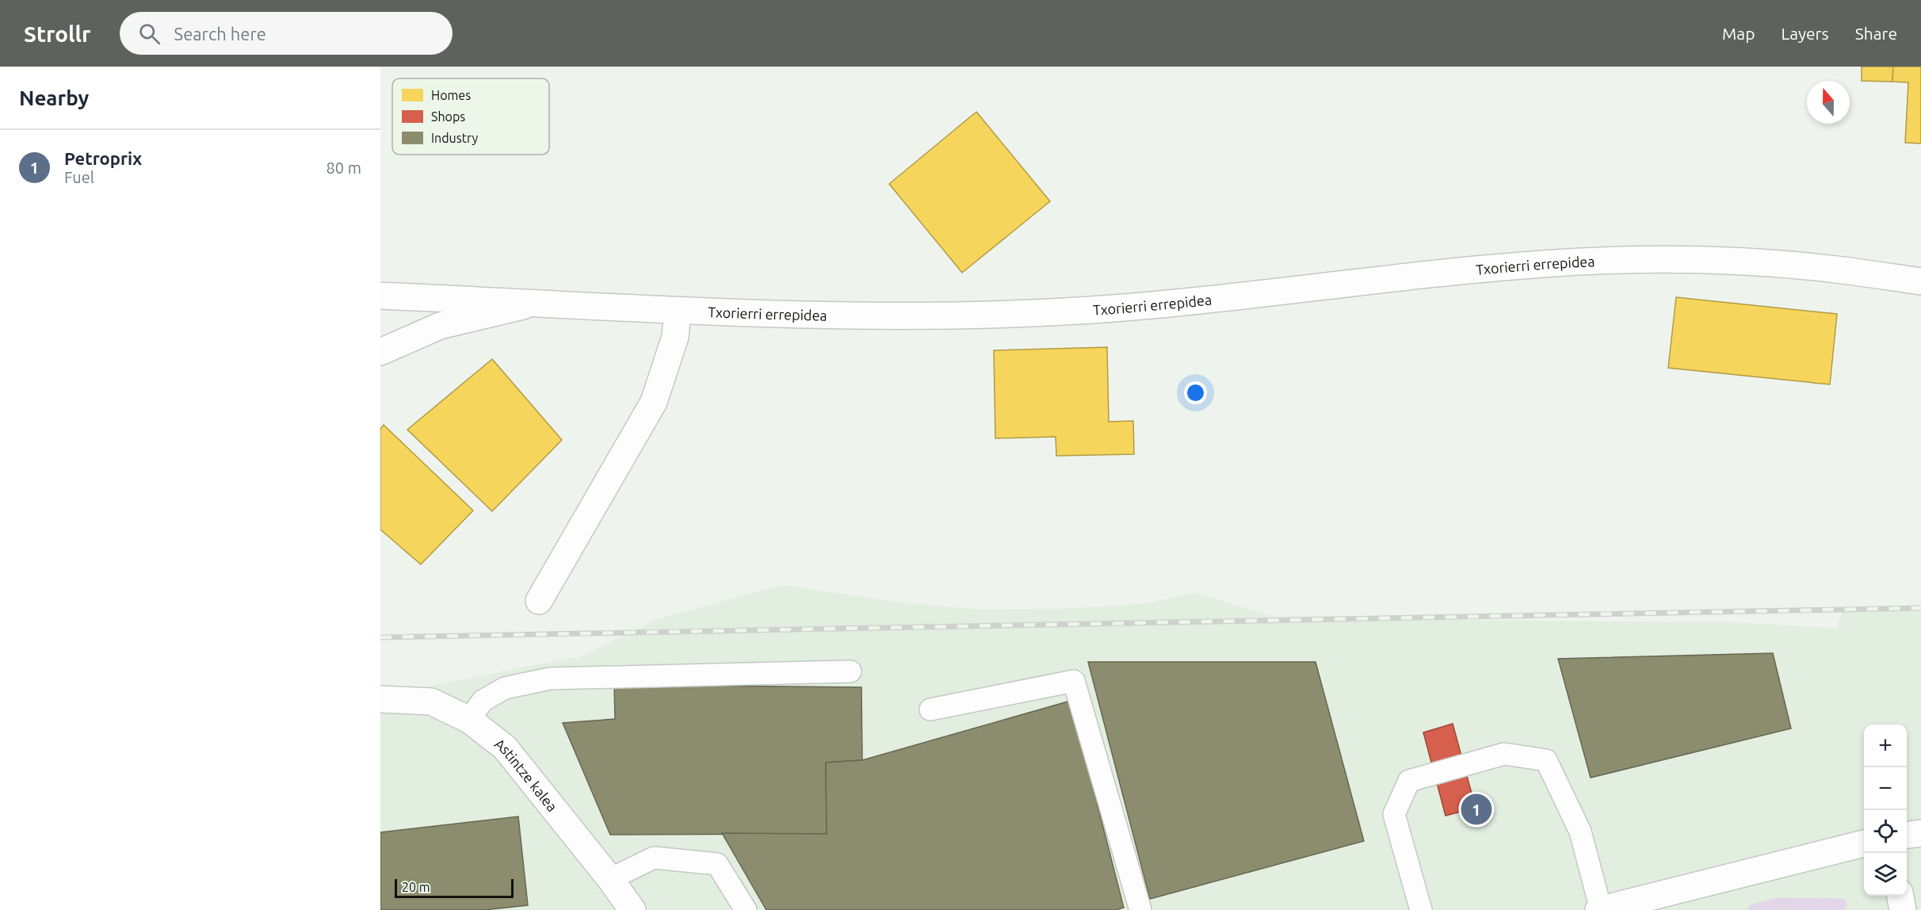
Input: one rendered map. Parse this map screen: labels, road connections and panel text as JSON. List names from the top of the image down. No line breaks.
{"streets":{"street":["Txorierri errepidea","Astintze kalea"]},"legend":["Homes","Shops","Industry"],"scale_bar":"20 m","north":"top","page":{"header":"Strollr","search":"Search here","nav":["Map","Layers","Share"],"heading":"Nearby","list":[{"mark":"1","name":"Petroprix","note":"Fuel","value":"80 m"}],"map_buttons":["+","−"],"pins":"1","scale":"20 m"}}
